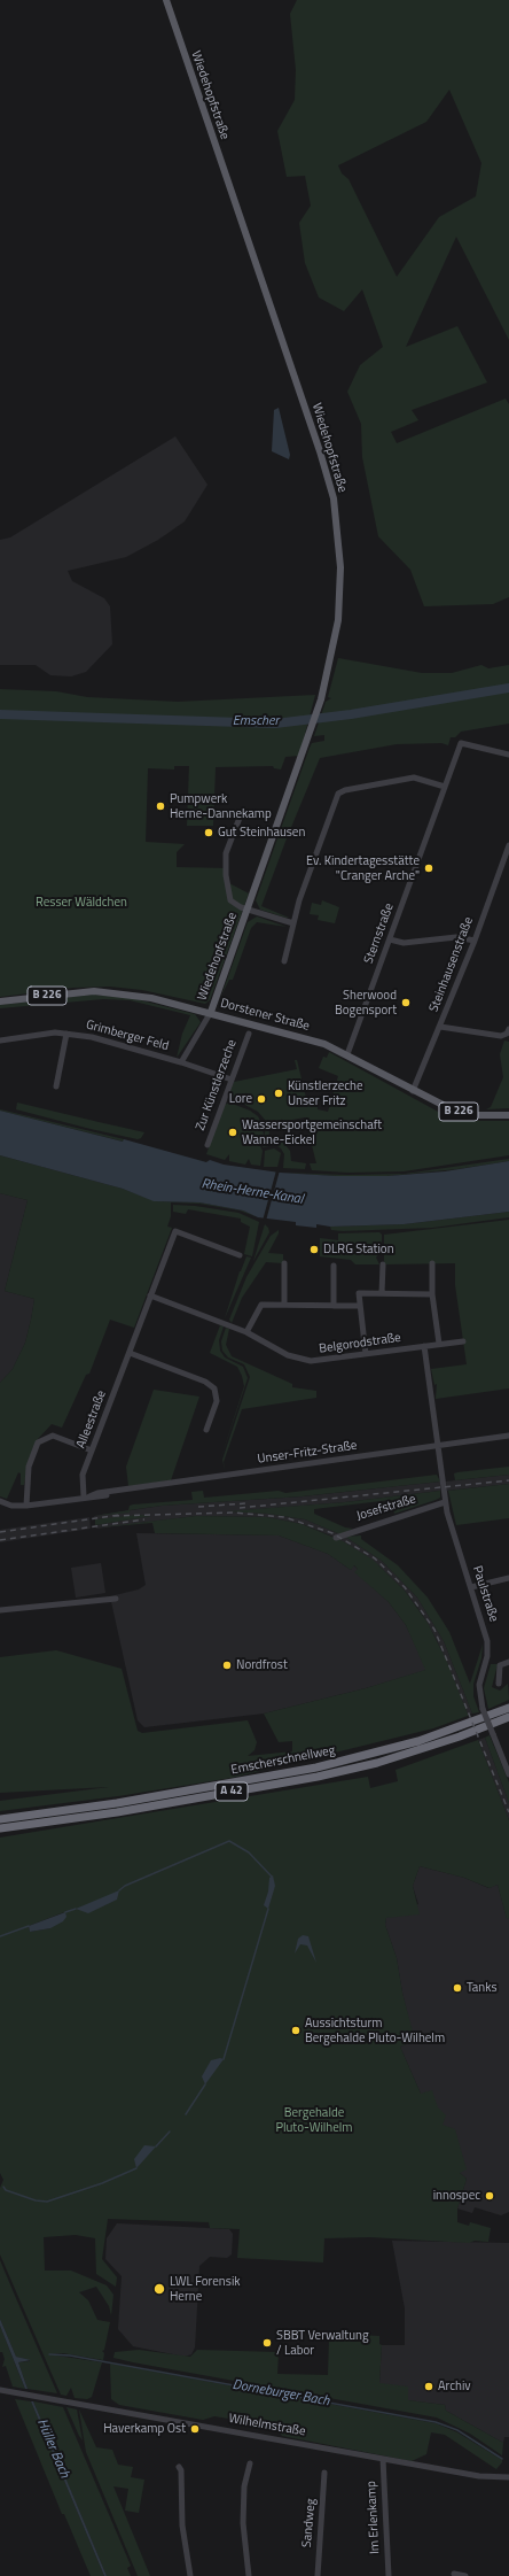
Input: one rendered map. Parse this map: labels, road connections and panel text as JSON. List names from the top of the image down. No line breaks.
{"streets":{"highway":["Emscherschnellweg","A 42"],"main road":["Wiedehopfstraße","B 226","Dorstener Straße"],"street":["Sternstraße","Steinhausenstraße","Grimberger Feld","Zur Künstlerzeche","Belgorodstraße","Alleestraße","Unser-Fritz-Straße","Josefstraße","Paulstraße","Wilhelmstraße","Im Erlenkamp","Sandweg"]},"crossings":[["Wiedehopfstraße","Dorstener Straße"],["Wiedehopfstraße","Grimberger Feld"],["Sternstraße","Dorstener Straße"],["Steinhausenstraße","Dorstener Straße"],["Dorstener Straße","Grimberger Feld"],["Grimberger Feld","Zur Künstlerzeche"],["Belgorodstraße","Alleestraße"],["Alleestraße","Unser-Fritz-Straße"],["Unser-Fritz-Straße","Paulstraße"],["Josefstraße","Paulstraße"],["Wilhelmstraße","Im Erlenkamp"]],"water":["Emscher","Rhein-Herne-Kanal","Dorneburger Bach","Hüller Bach"],"parks":["Resser Wäldchen","Bergehalde Pluto-Wilhelm"],"places":["Pumpwerk Herne-Dannekamp","Gut Steinhausen","Ev. Kindertagesstätte \"Cranger Arche\"","Sherwood Bogensport","Künstlerzeche Unser Fritz","Lore","Wassersportgemeinschaft Wanne-Eickel","DLRG Station","Nordfrost","Tanks","Aussichtsturm Bergehalde Pluto-Wilhelm","innospec","LWL Forensik Herne","SBBT Verwaltung / Labor","Archiv","Haverkamp Ost"]}
